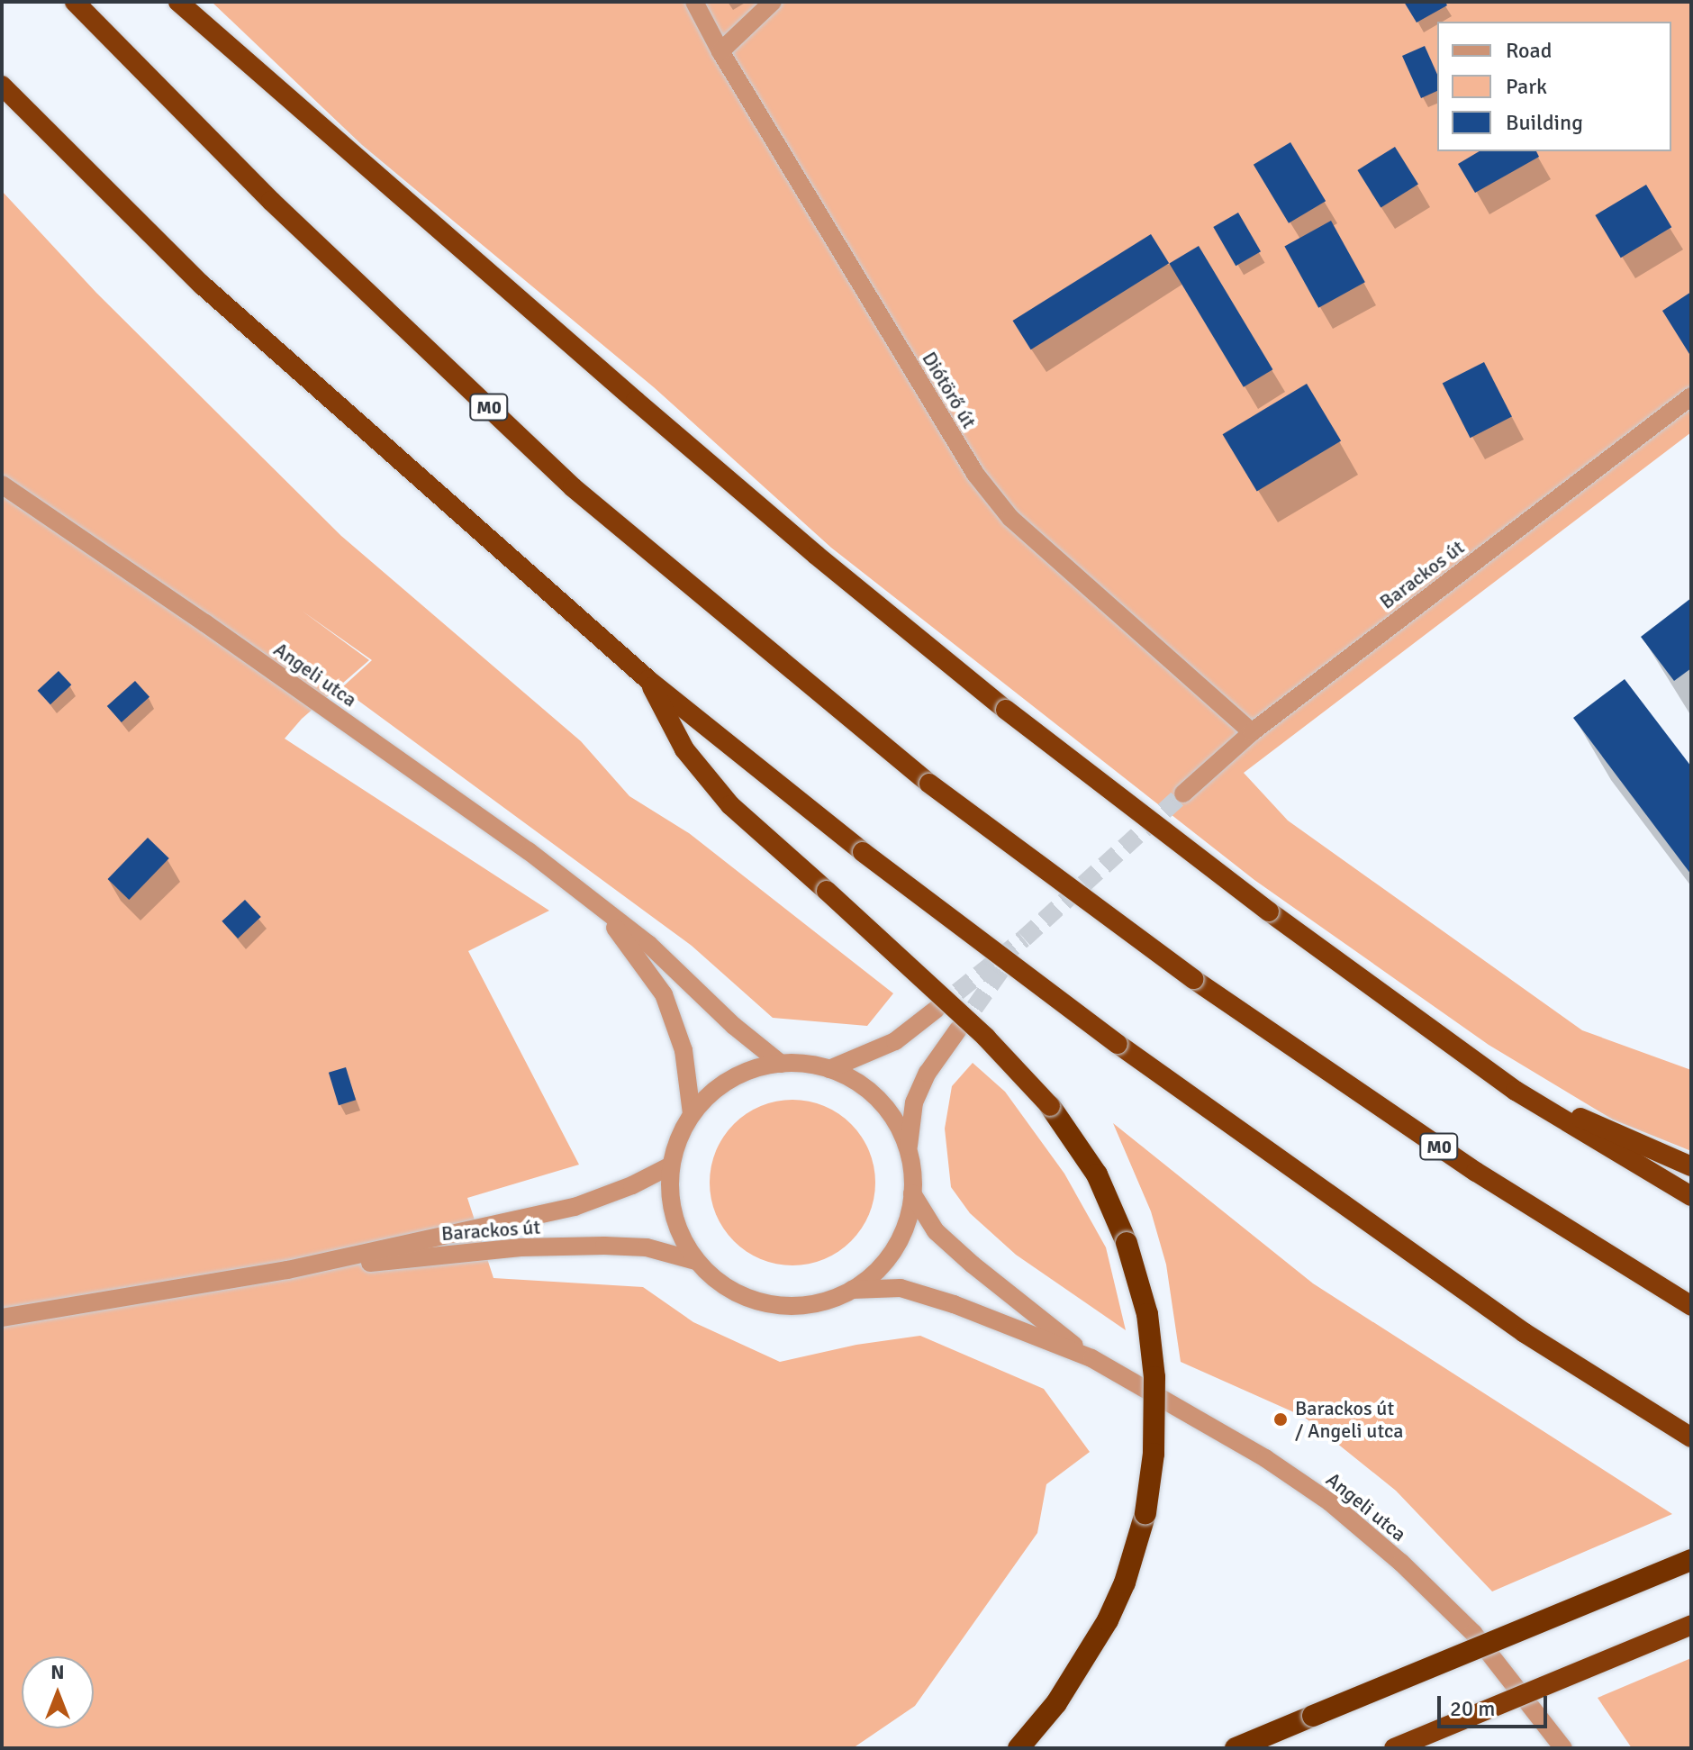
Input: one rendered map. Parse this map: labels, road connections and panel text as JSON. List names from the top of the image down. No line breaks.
{"streets":{"highway":["M0"],"street":["Diótörő út","Barackos út","Angeli utca"]},"crossings":[["Diótörő út","Barackos út"],["Barackos út","Angeli utca"]],"places":["Barackos út / Angeli utca"],"legend":["Road","Park","Building"],"scale_bar":"20 m","north":"top"}
